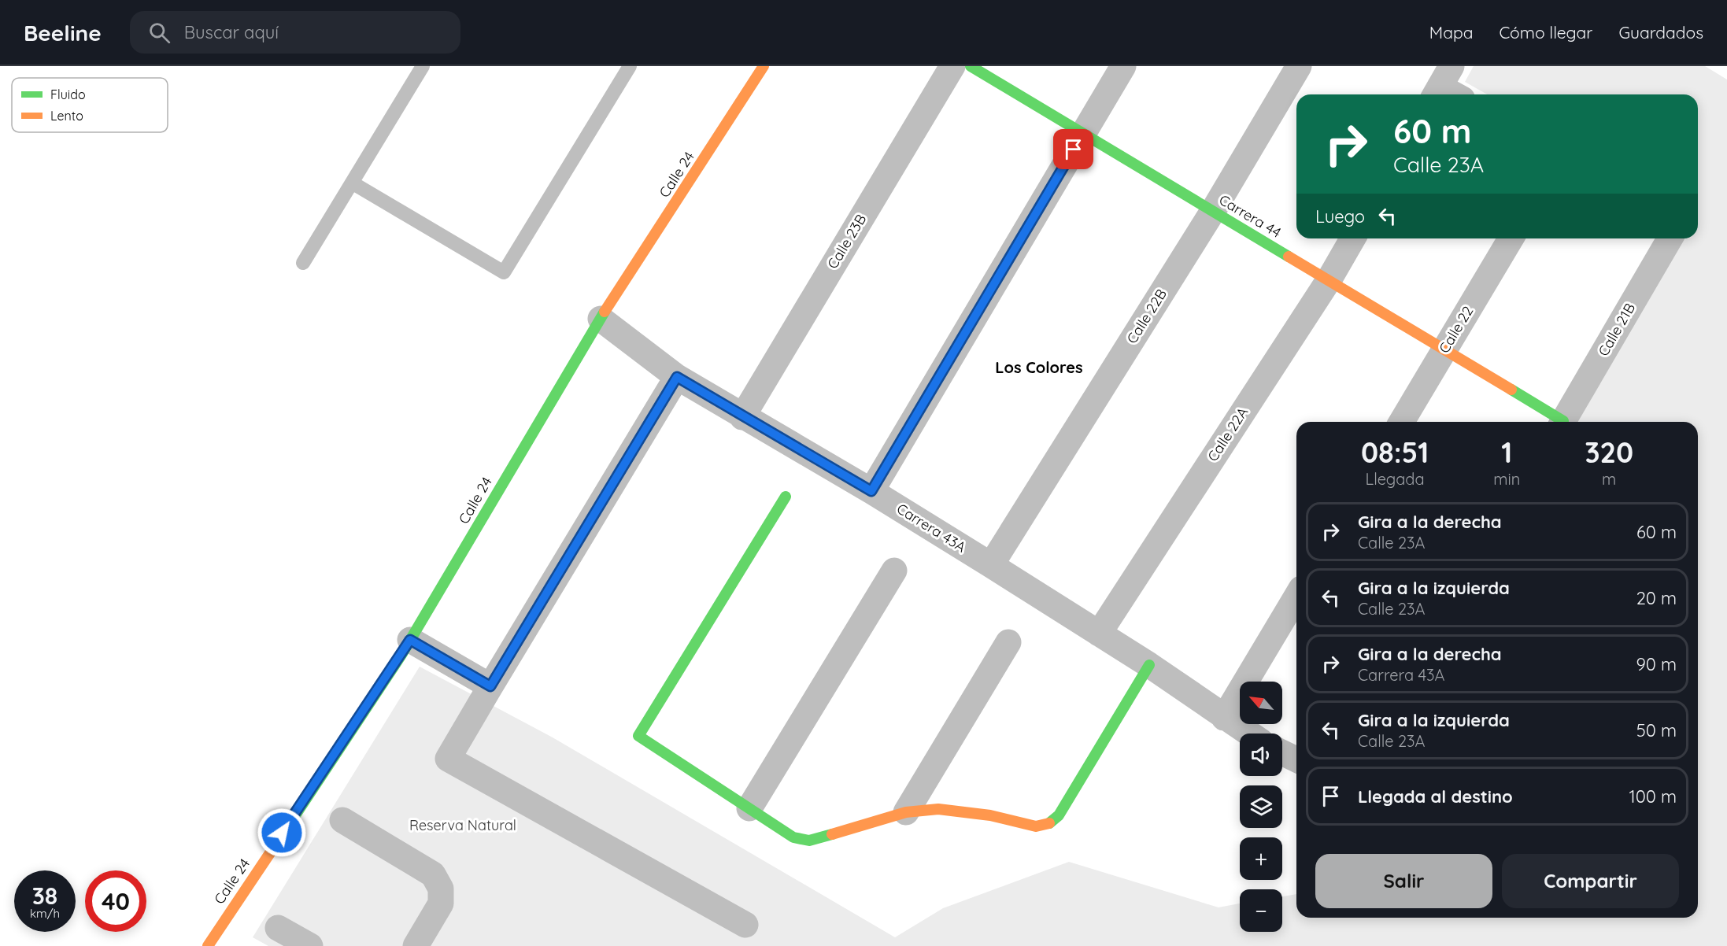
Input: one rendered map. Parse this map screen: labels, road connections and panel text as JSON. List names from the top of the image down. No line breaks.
{"streets":{"street":["Calle 24","Carrera 44","Calle 23B","Calle 22B","Calle 22","Calle 21B","Calle 22A","Carrera 43A"]},"crossings":[["Calle 24","Carrera 43A"],["Carrera 44","Calle 22B"],["Carrera 44","Calle 22"],["Carrera 44","Calle 22A"],["Calle 23B","Carrera 43A"],["Calle 22B","Carrera 43A"],["Calle 22A","Carrera 43A"]],"districts":["Los Colores"],"parks":["Reserva Natural"],"legend":["Fluido","Lento"],"north":"top left","page":{"header":"Beeline","search":"Buscar aquí","nav":["Mapa","Cómo llegar","Guardados"],"turn":["60 m","Calle 23A"],"then":"Luego","eta":["08:51","Llegada","1","min","320","m"],"list":[{"name":"Gira a la derecha","note":"Calle 23A","value":"60 m"},{"name":"Gira a la izquierda","note":"Calle 23A","value":"20 m"},{"name":"Gira a la derecha","note":"Carrera 43A","value":"90 m"},{"name":"Gira a la izquierda","note":"Calle 23A","value":"50 m"},{"name":"Llegada al destino","value":"100 m"}],"map_buttons":["+","−"],"buttons":["Salir","Compartir"],"speed":"38 km/h","limit":"40"}}
